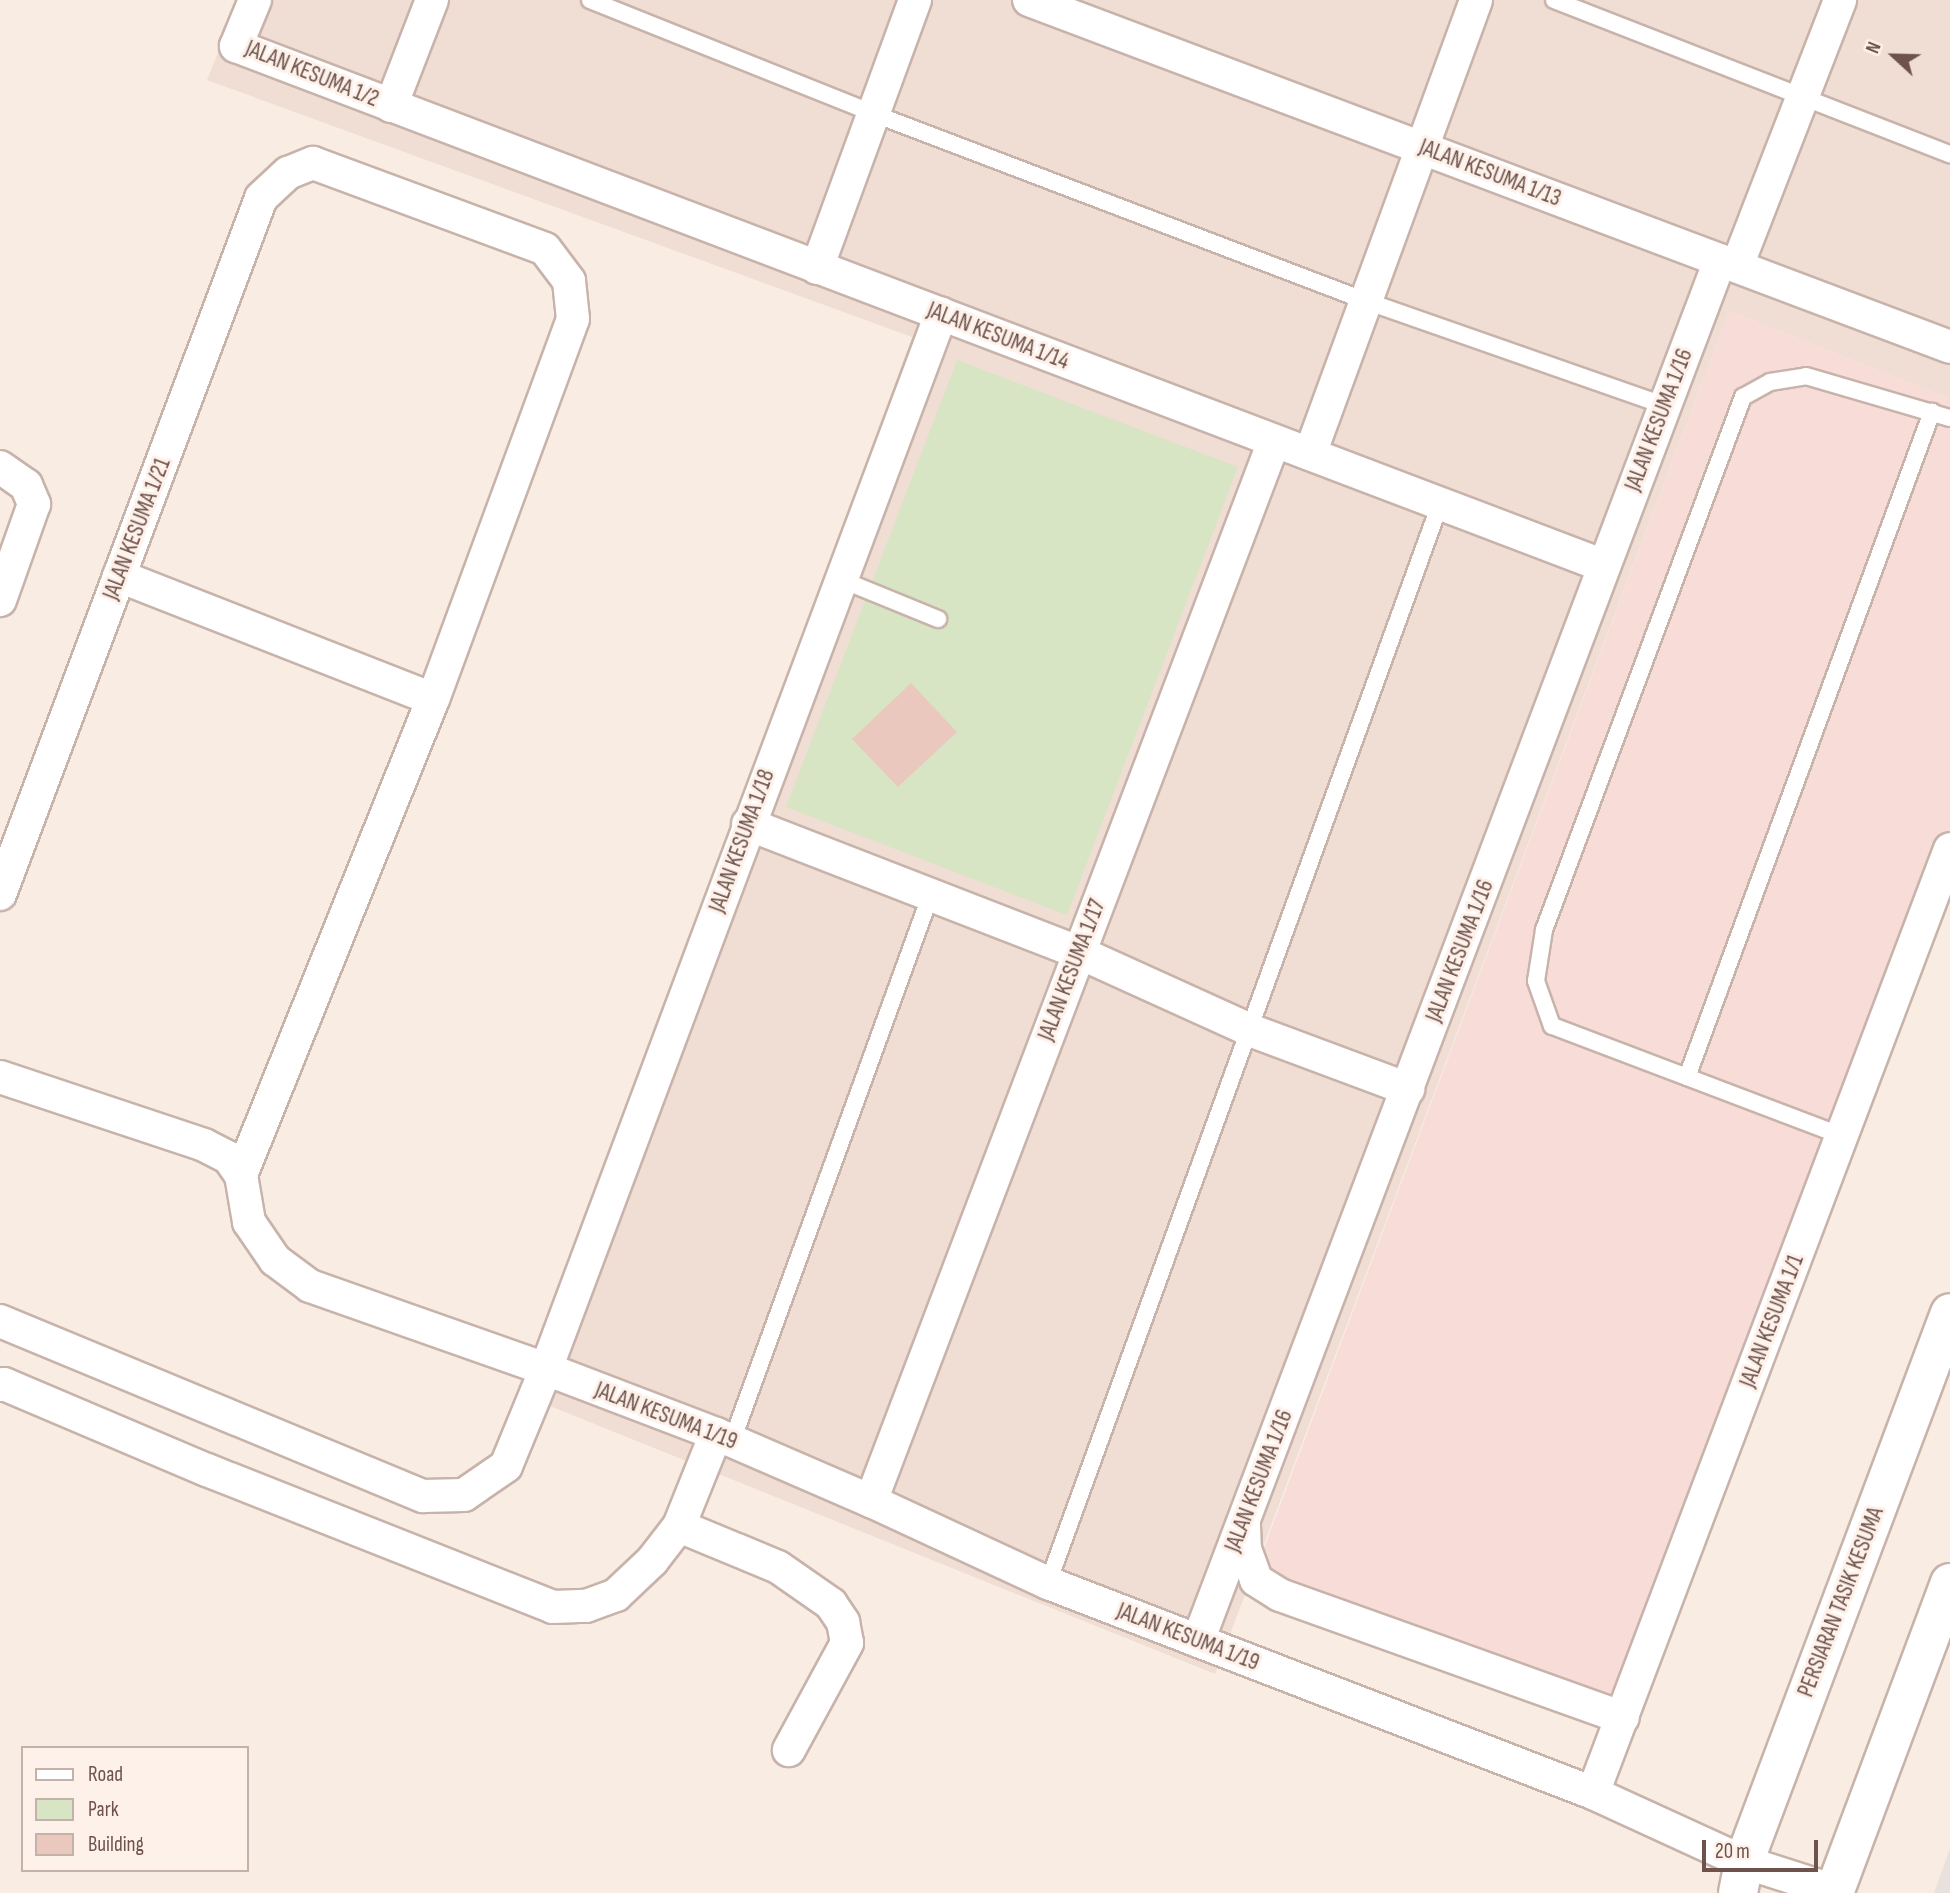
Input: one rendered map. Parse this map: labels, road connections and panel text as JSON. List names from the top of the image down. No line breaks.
{"streets":{"street":["JALAN KESUMA 1/2","JALAN KESUMA 1/13","JALAN KESUMA 1/14","JALAN KESUMA 1/16","JALAN KESUMA 1/21","JALAN KESUMA 1/18","JALAN KESUMA 1/17","JALAN KESUMA 1/1","JALAN KESUMA 1/19","PERSIARAN TASIK KESUMA"]},"crossings":[["JALAN KESUMA 1/2","JALAN KESUMA 1/14"],["JALAN KESUMA 1/13","JALAN KESUMA 1/16"],["JALAN KESUMA 1/14","JALAN KESUMA 1/16"],["JALAN KESUMA 1/14","JALAN KESUMA 1/18"],["JALAN KESUMA 1/14","JALAN KESUMA 1/17"],["JALAN KESUMA 1/16","JALAN KESUMA 1/19"],["JALAN KESUMA 1/18","JALAN KESUMA 1/19"],["JALAN KESUMA 1/17","JALAN KESUMA 1/19"],["JALAN KESUMA 1/1","JALAN KESUMA 1/19"],["JALAN KESUMA 1/19","PERSIARAN TASIK KESUMA"]],"legend":["Road","Park","Building"],"scale_bar":"20 m","north":"left"}
